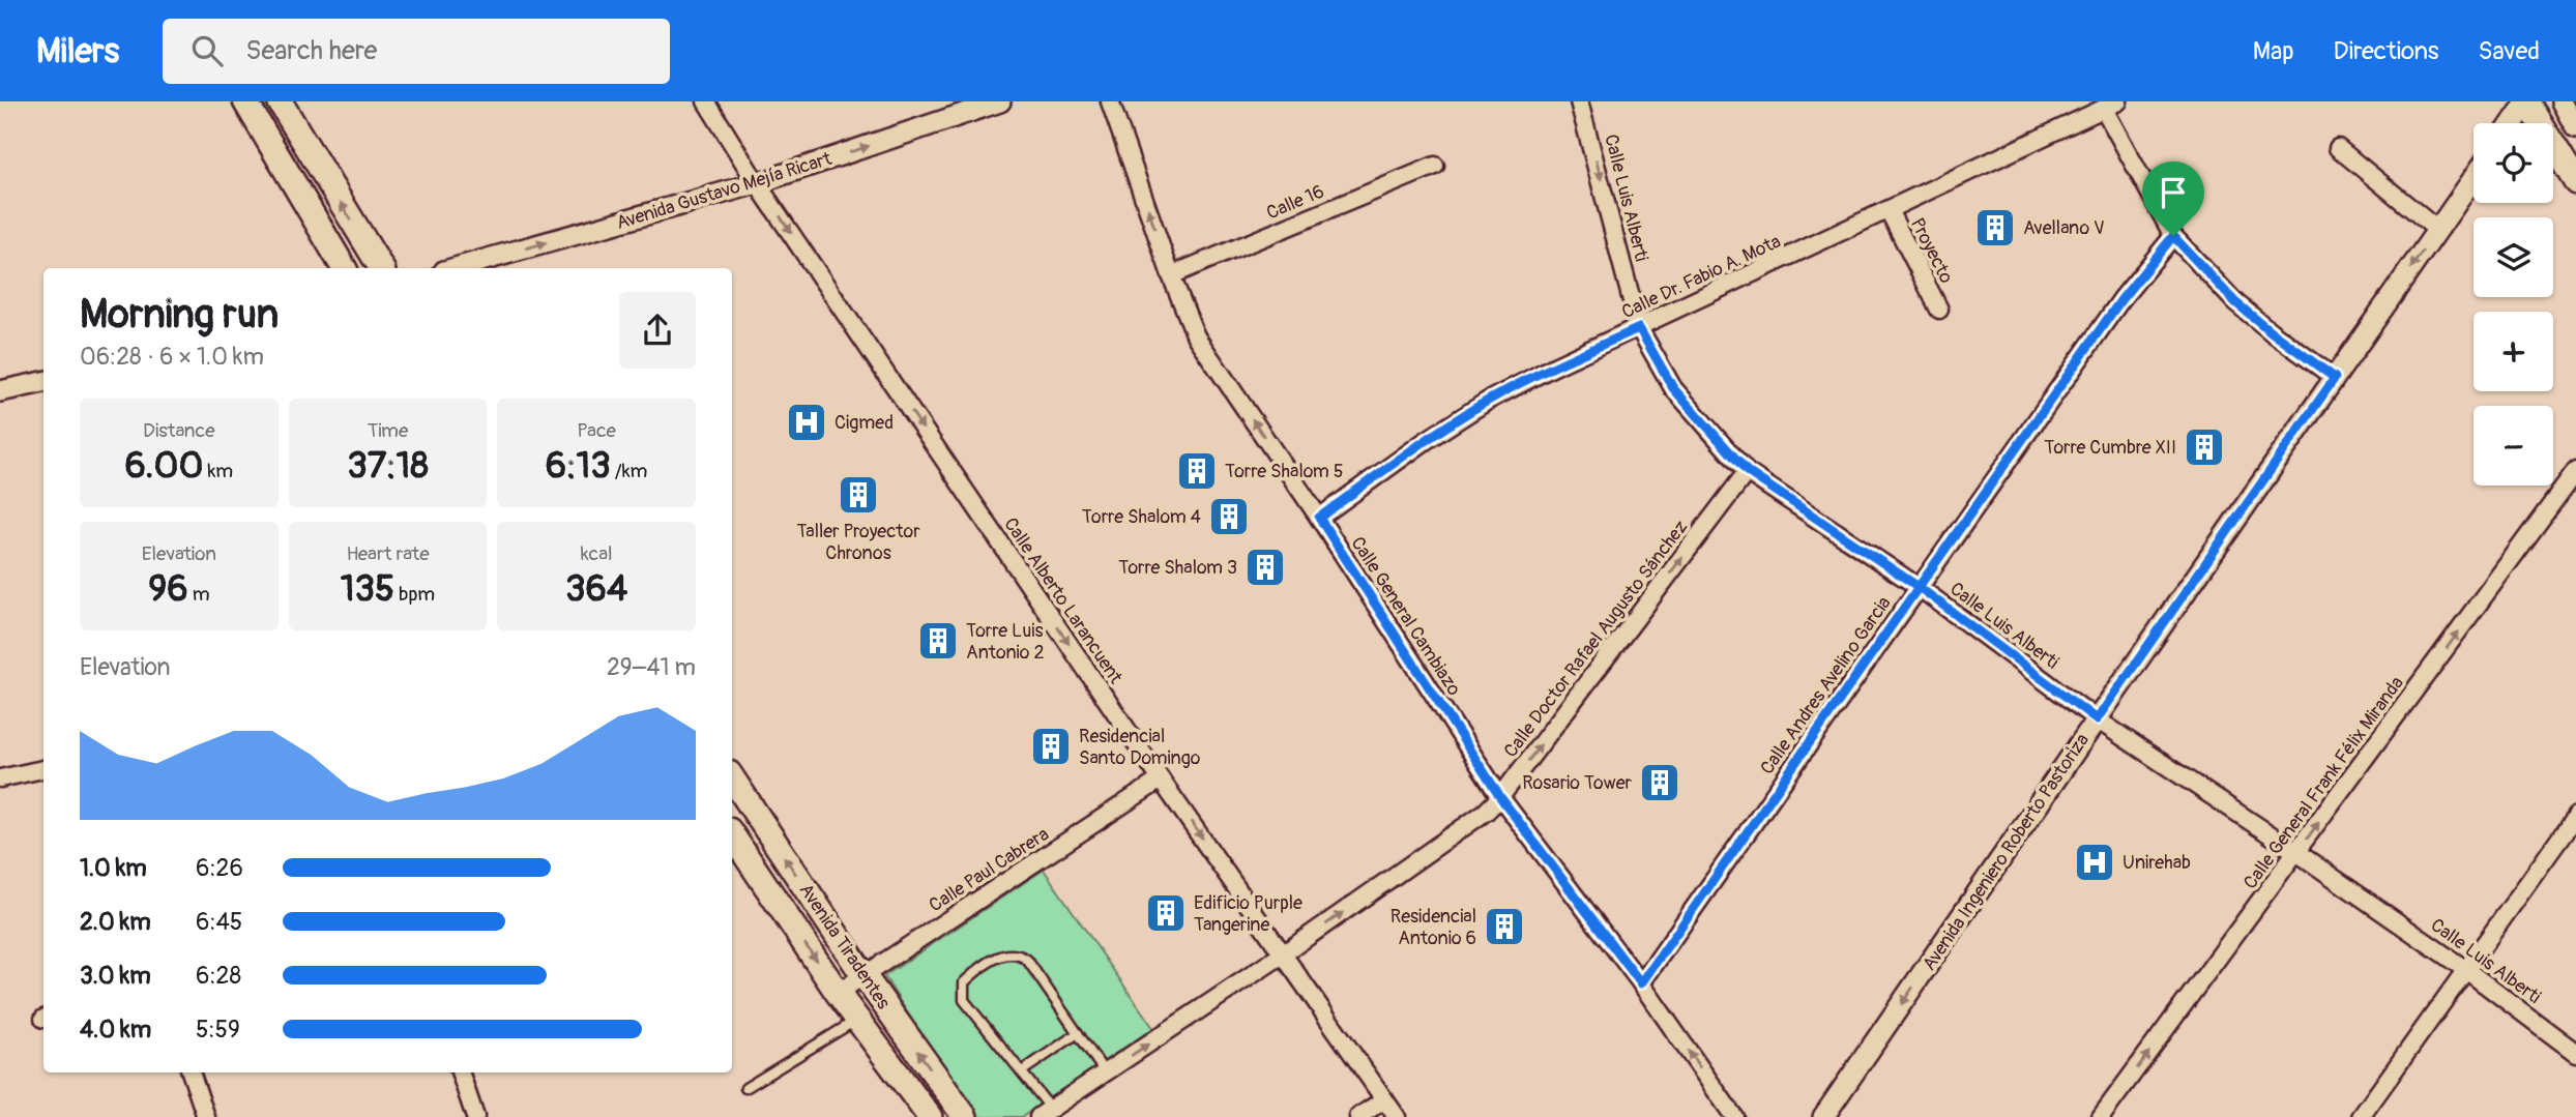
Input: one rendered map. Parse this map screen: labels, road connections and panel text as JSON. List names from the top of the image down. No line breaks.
{"streets":{"main road":["Avenida Tiradentes"],"street":["Avenida Gustavo Mejía Ricart","Calle Luis Alberti","Calle 16","Proyecto","Calle Dr. Fabio A. Mota","Calle Alberto Larancuent","Calle General Cambiazo","Calle Doctor Rafael Augusto Sánchez","Calle Andres Avelino Garcia","Calle General Frank Félix Miranda","Avenida Ingeniero Roberto Pastoriza","Calle Paul Cabrera"]},"crossings":[["Avenida Gustavo Mejía Ricart","Calle Alberto Larancuent"],["Calle Luis Alberti","Calle Dr. Fabio A. Mota"],["Calle Luis Alberti","Calle Doctor Rafael Augusto Sánchez"],["Calle Luis Alberti","Calle Andres Avelino Garcia"],["Calle Luis Alberti","Calle General Frank Félix Miranda"],["Calle Luis Alberti","Avenida Ingeniero Roberto Pastoriza"],["Calle 16","Calle General Cambiazo"],["Proyecto","Calle Dr. Fabio A. Mota"],["Calle Dr. Fabio A. Mota","Calle General Cambiazo"],["Calle Alberto Larancuent","Calle Doctor Rafael Augusto Sánchez"],["Calle Alberto Larancuent","Calle Paul Cabrera"],["Calle General Cambiazo","Calle Doctor Rafael Augusto Sánchez"],["Calle General Cambiazo","Calle Andres Avelino Garcia"],["Calle Paul Cabrera","Avenida Tiradentes"]],"one_way":["Avenida Gustavo Mejía Ricart","Calle Alberto Larancuent","Calle General Cambiazo","Calle Doctor Rafael Augusto Sánchez","Calle General Frank Félix Miranda","Avenida Ingeniero Roberto Pastoriza"],"places":{"building":["Avellano V","Torre Cumbre XII","Torre Shalom 5","Taller Proyector Chronos","Torre Shalom 4","Torre Shalom 3","Torre Luis Antonio 2","Residencial Santo Domingo","Rosario Tower","Edificio Purple Tangerine","Residencial Antonio 6"],"hospital":["Cigmed","Unirehab"]},"page":{"header":"Milers","search":"Search here","nav":["Map","Directions","Saved"],"map_buttons":["+","−"],"heading":["Morning run","06:28 · 6 × 1.0 km"],"stats":[["Distance","6.00 km"],["Time","37:18"],["Pace","6:13 /km"],["Elevation","96 m"],["Heart rate","135 bpm"],["kcal","364"]],"chart":["Elevation","29–41 m"],"list":[{"name":"1.0 km","note":"6:26"},{"name":"2.0 km","note":"6:45"},{"name":"3.0 km","note":"6:28"},{"name":"4.0 km","note":"5:59"}]}}
